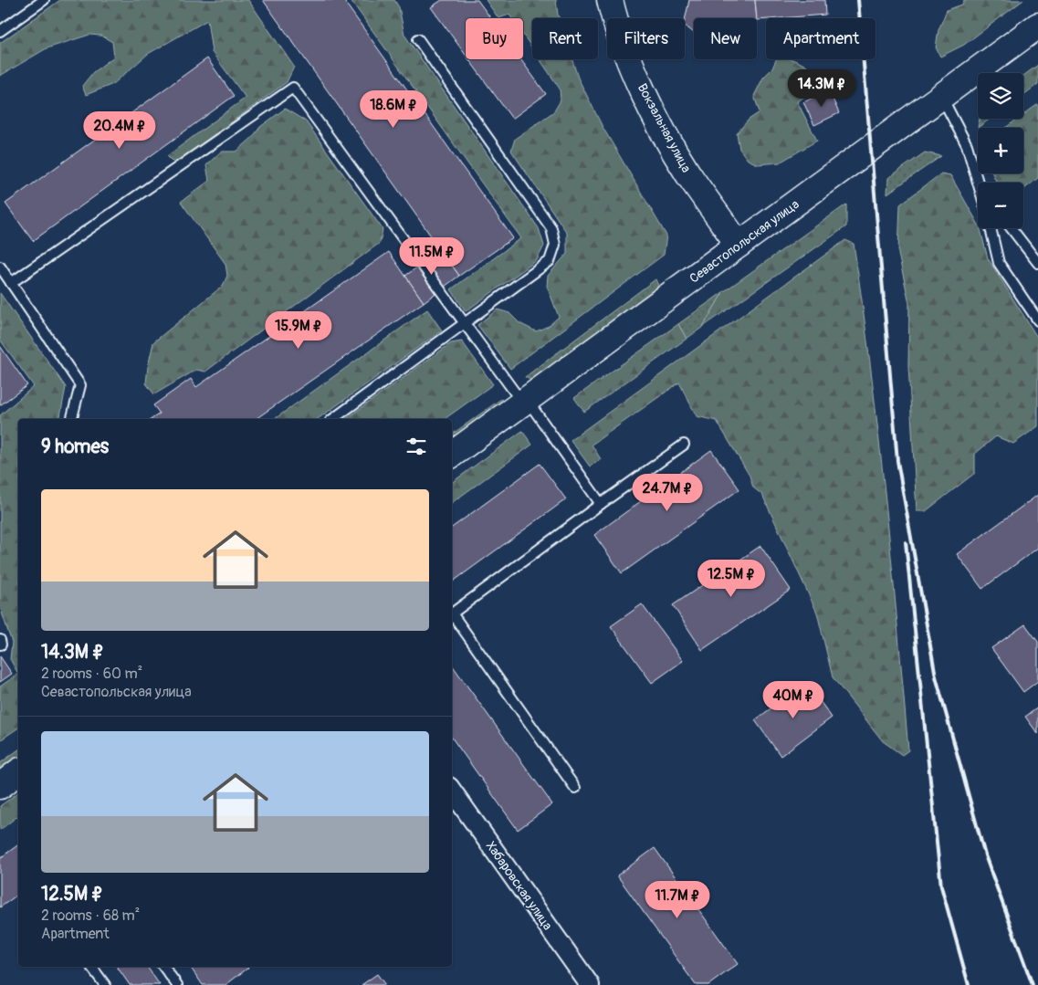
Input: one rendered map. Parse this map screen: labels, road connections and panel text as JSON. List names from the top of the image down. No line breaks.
{"streets":{"street":["Вокзальная улица","Севастопольская улица","Хабаровская улица"]},"crossings":[["Вокзальная улица","Севастопольская улица"]],"page":{"chip":["Buy","Rent","Filters","New","Apartment"],"price":["14.3M ₽","18.6M ₽","20.4M ₽","11.5M ₽","15.9M ₽","24.7M ₽","12.5M ₽","40M ₽","11.7M ₽"],"map_buttons":["+","−"],"heading":"9 homes","list":[{"name":"14.3M ₽","note":"2 rooms · 60 m² · Севастопольская улица"},{"name":"12.5M ₽","note":"2 rooms · 68 m² · Apartment"}]}}
